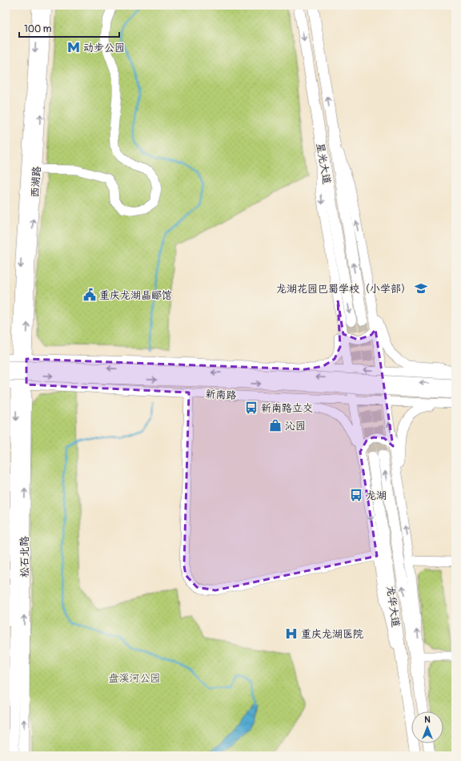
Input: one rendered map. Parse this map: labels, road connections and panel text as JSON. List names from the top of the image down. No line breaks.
{"streets":{"main road":["星光大道","西湖路","新南路","松石北路","龙华大道"]},"crossings":[["西湖路","松石北路"],["新南路","松石北路"]],"parks":["盘溪河公园"],"places":{"metro station":["动步公园"],"school or university":["龙湖花园巴蜀学校（小学部）"],"public building":["重庆龙湖晶郦馆"],"bus stop":["新南路立交","龙湖"],"shop":["沁园"],"hospital":["重庆龙湖医院"]},"scale_bar":"100 m","north":"top"}
